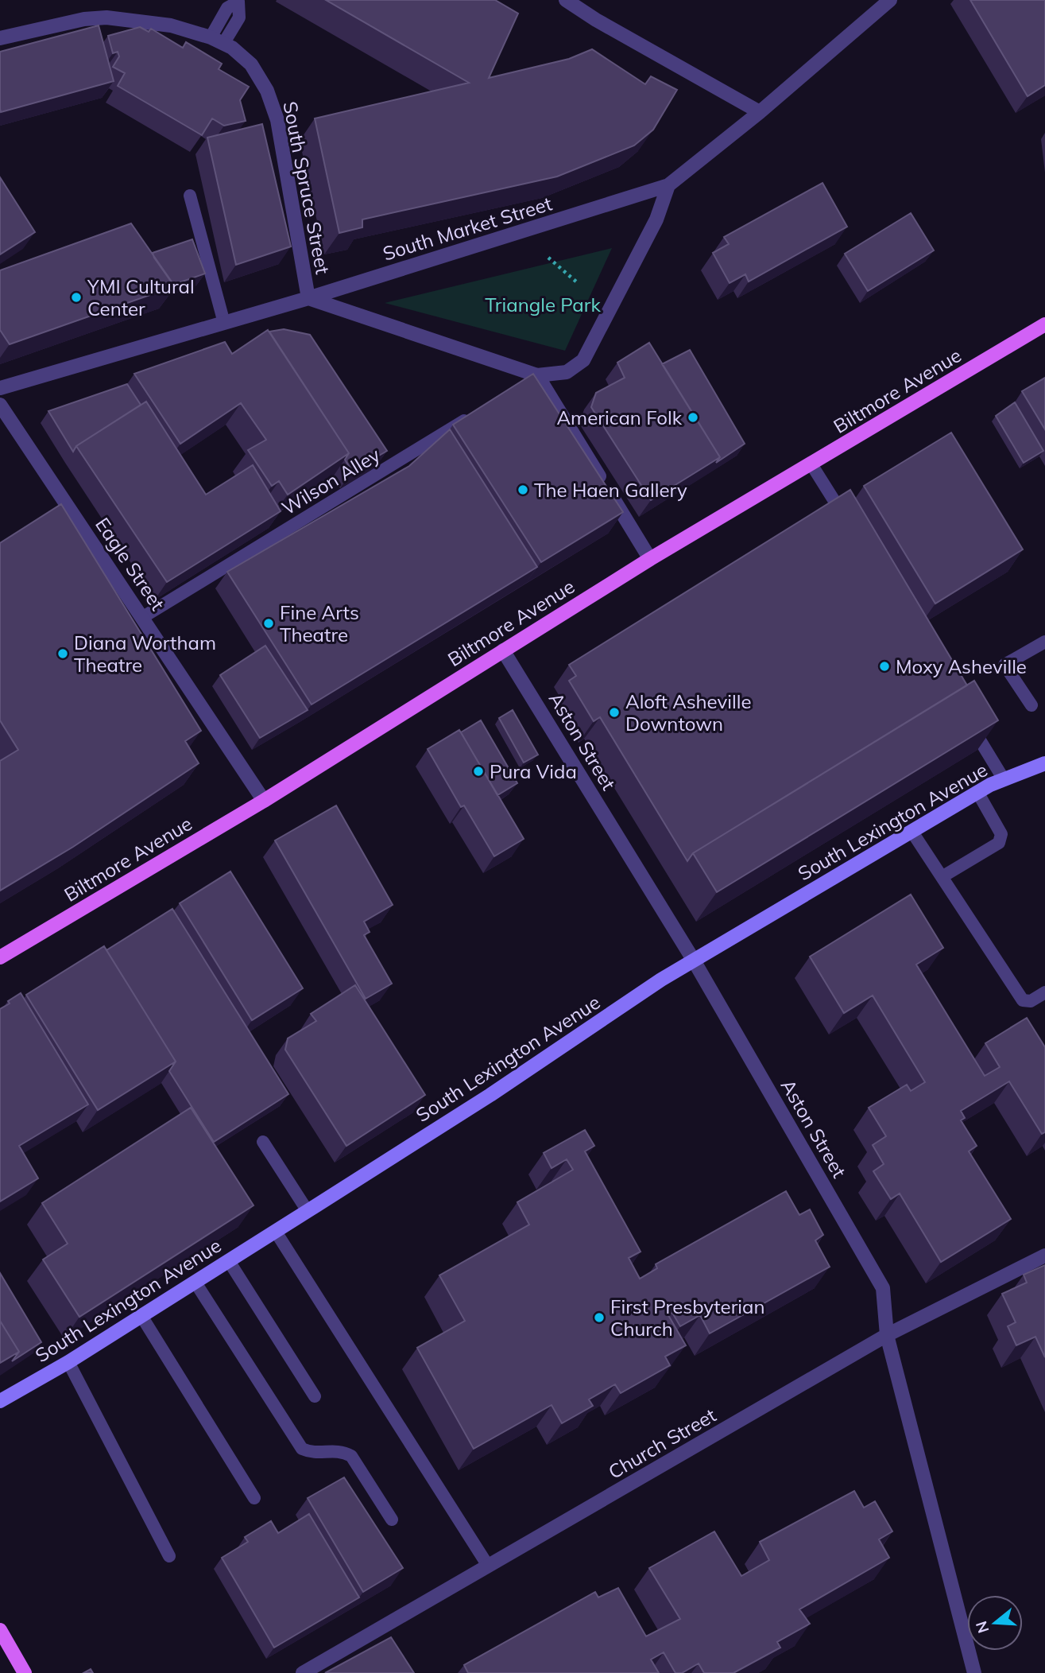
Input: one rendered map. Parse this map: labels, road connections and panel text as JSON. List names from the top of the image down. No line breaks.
{"streets":{"main road":["Biltmore Avenue","South Lexington Avenue"],"street":["South Spruce Street","South Market Street","Eagle Street","Aston Street","Church Street"],"lane":["Wilson Alley"]},"crossings":[["South Spruce Street","South Market Street"],["Biltmore Avenue","Eagle Street"],["Biltmore Avenue","Aston Street"],["Wilson Alley","Eagle Street"],["Aston Street","South Lexington Avenue"],["Aston Street","Church Street"]],"parks":["Triangle Park"],"places":["YMI Cultural Center","American Folk","The Haen Gallery","Fine Arts Theatre","Diana Wortham Theatre","Moxy Asheville","Aloft Asheville Downtown","Pura Vida","First Presbyterian Church"],"north":"left"}
